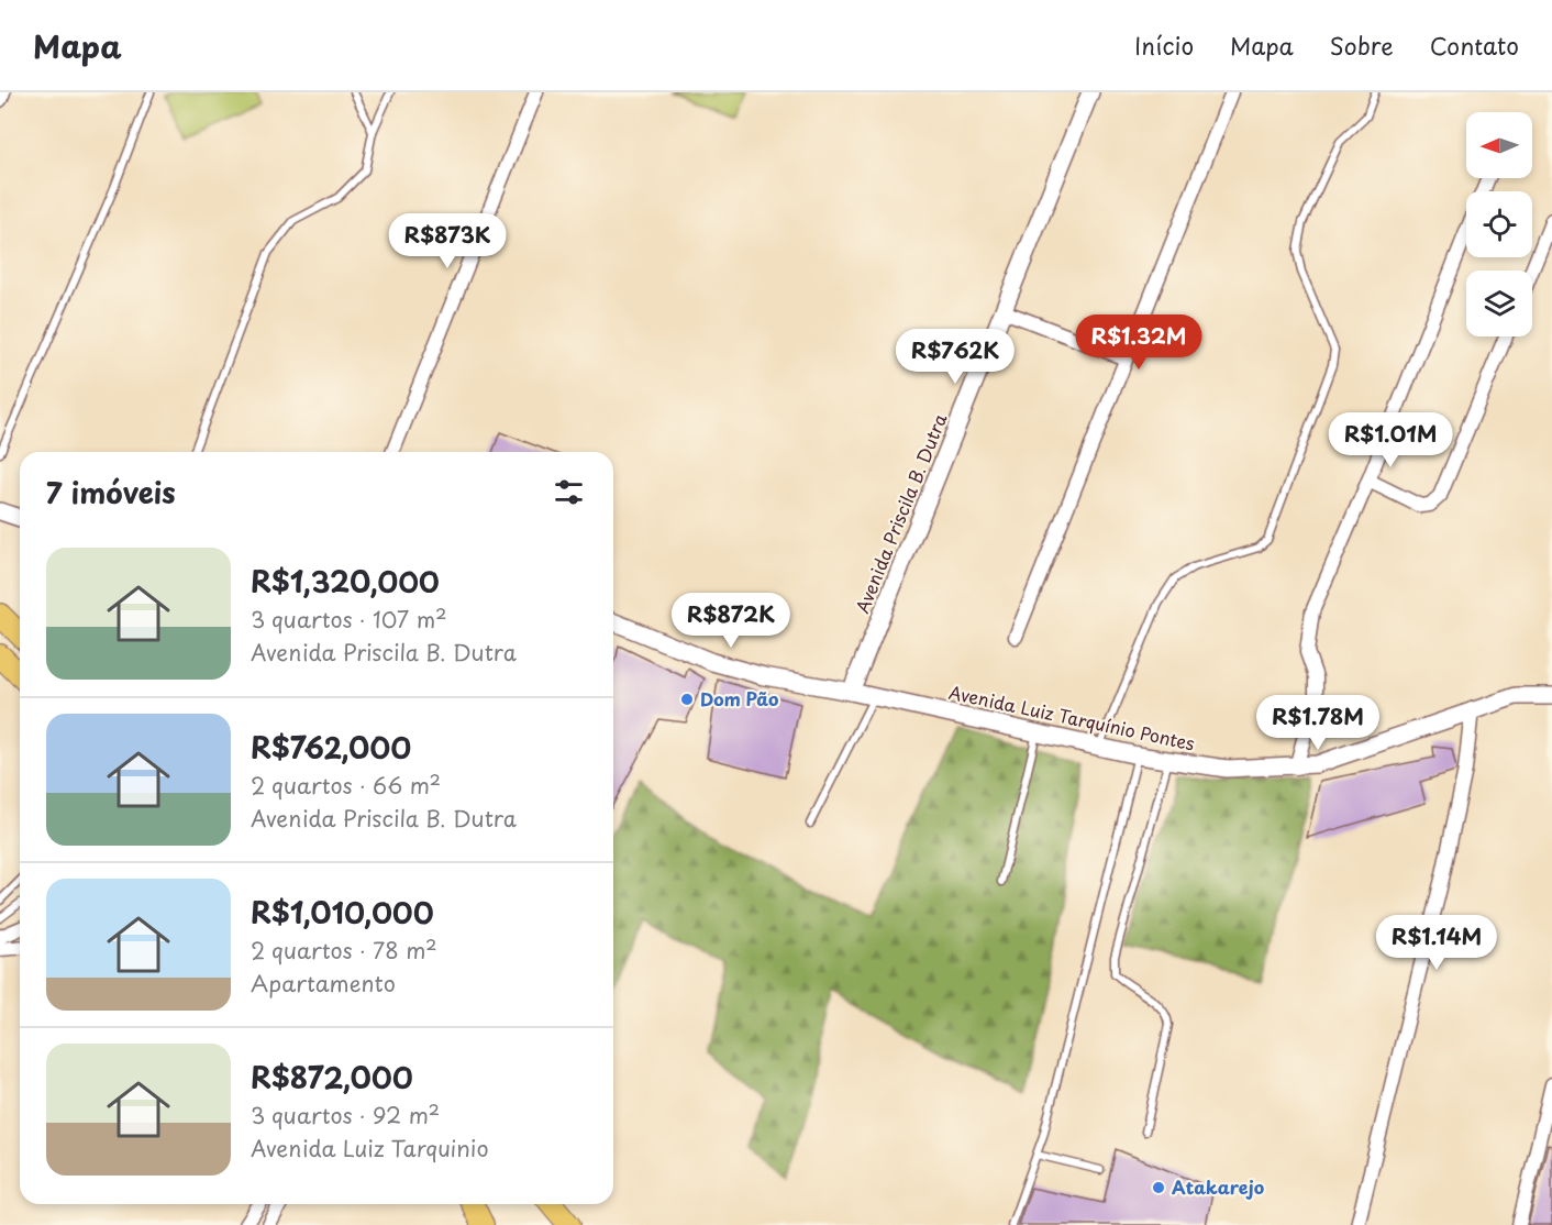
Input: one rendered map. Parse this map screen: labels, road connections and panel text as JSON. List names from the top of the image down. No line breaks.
{"streets":{"street":["Avenida Priscila B. Dutra","Avenida Luiz Tarquínio Pontes"]},"crossings":[["Avenida Priscila B. Dutra","Avenida Luiz Tarquínio Pontes"]],"places":["Dom Pão","Atakarejo"],"north":"left","page":{"header":"Mapa","nav":["Início","Mapa","Sobre","Contato"],"price":["R$873K","R$1.32M","R$762K","R$1.01M","R$872K","R$1.78M","R$1.14M"],"heading":"7 imóveis","list":[{"name":"R$1,320,000","note":"3 quartos · 107 m² · Avenida Priscila B. Dutra"},{"name":"R$762,000","note":"2 quartos · 66 m² · Avenida Priscila B. Dutra"},{"name":"R$1,010,000","note":"2 quartos · 78 m² · Apartamento"},{"name":"R$872,000","note":"3 quartos · 92 m² · Avenida Luiz Tarquinio"}]}}
